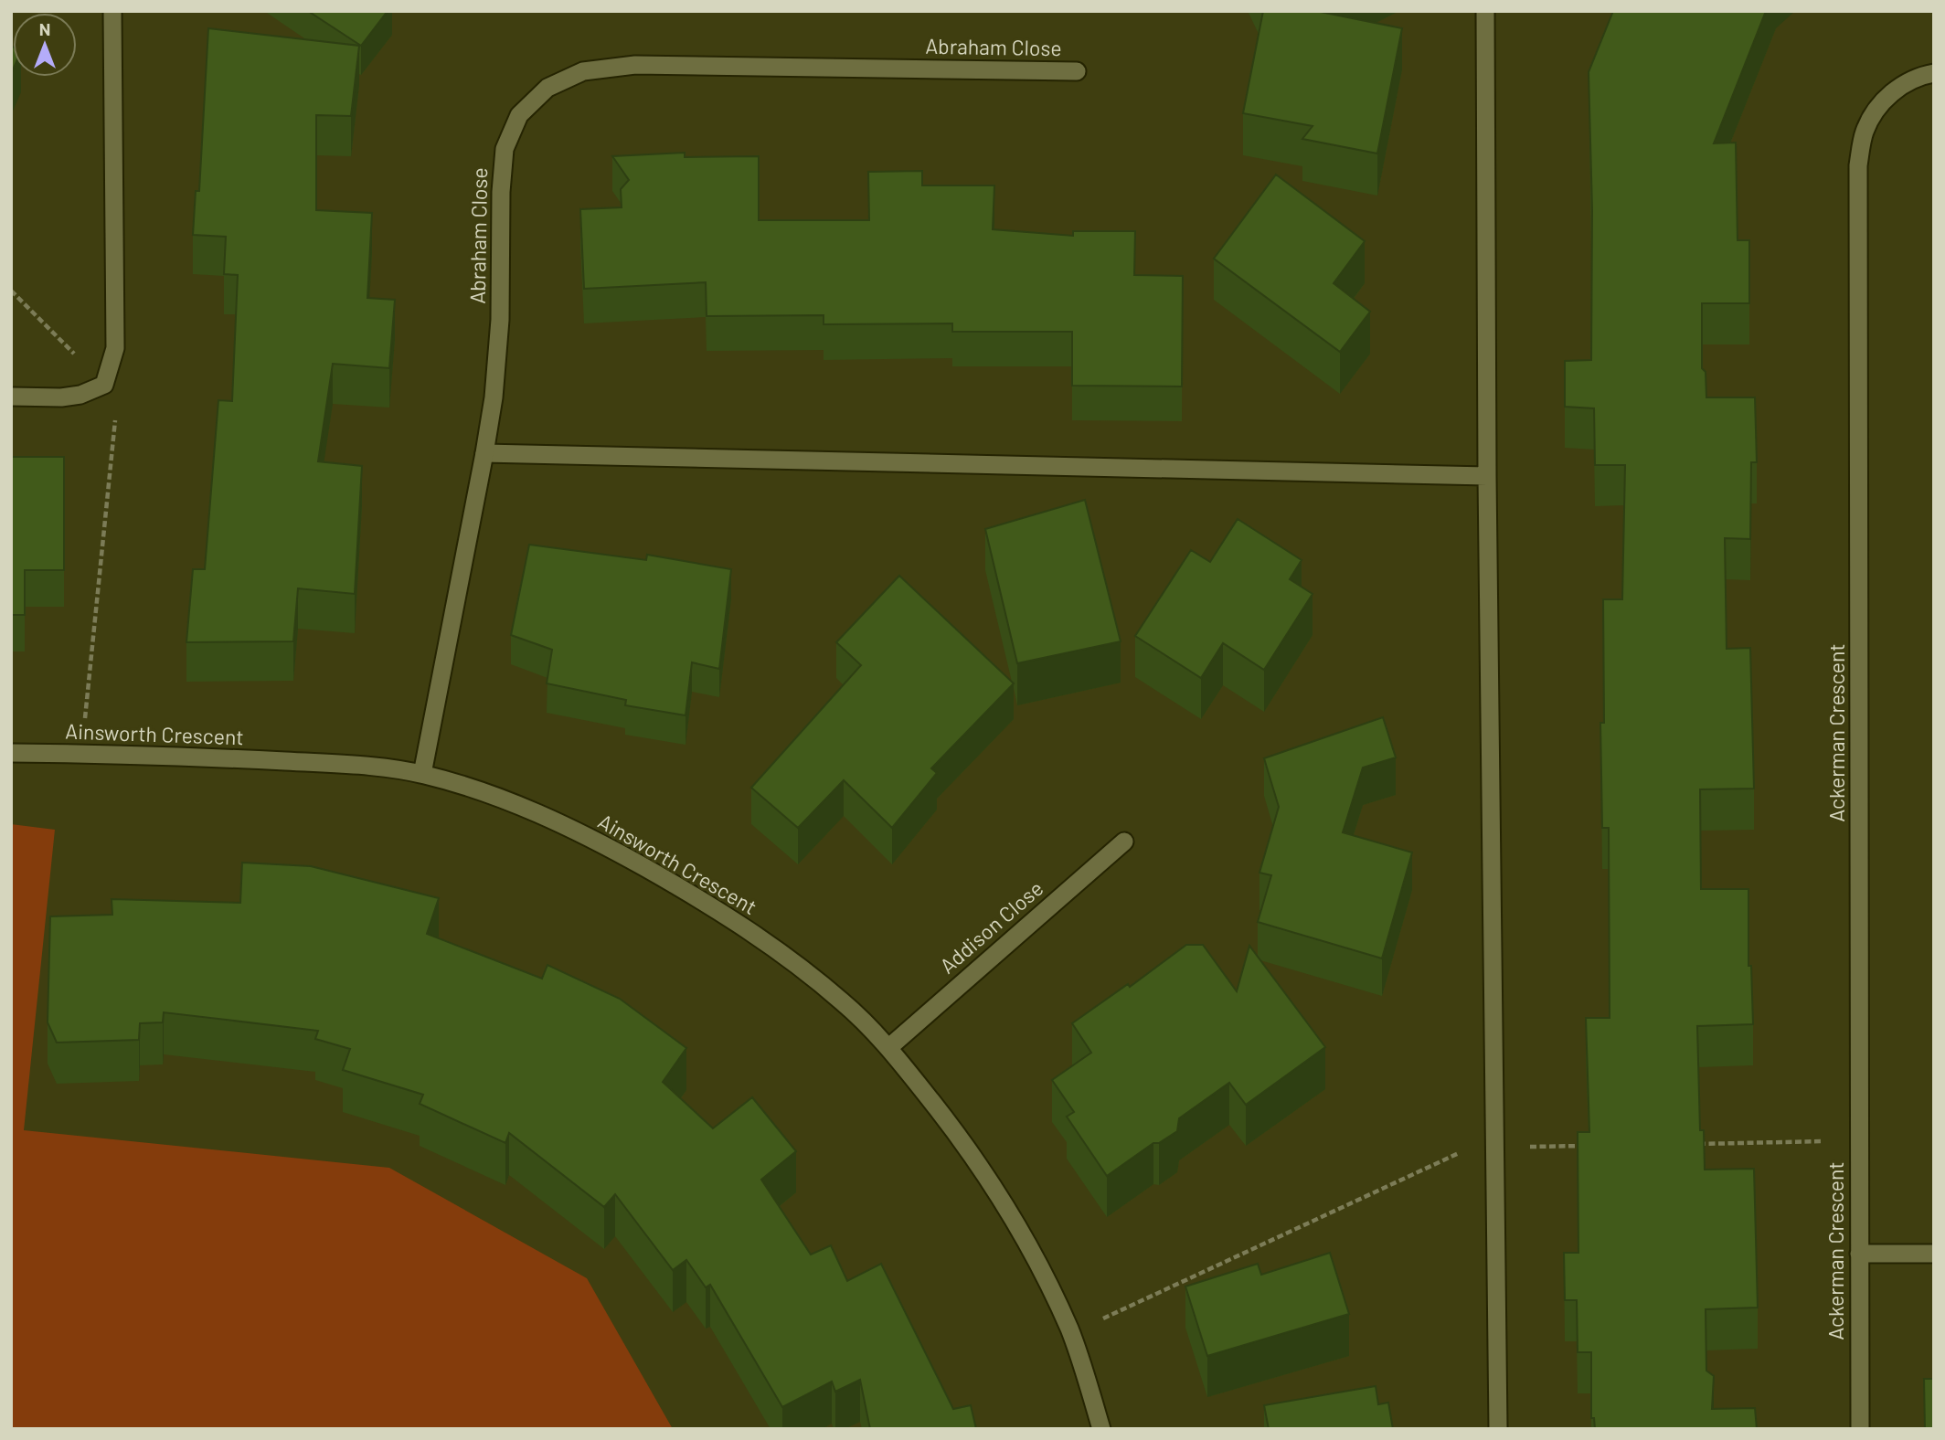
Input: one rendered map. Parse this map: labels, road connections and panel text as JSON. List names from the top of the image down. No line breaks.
{"streets":{"street":["Abraham Close","Ackerman Crescent","Ainsworth Crescent","Addison Close"]},"crossings":[["Abraham Close","Ainsworth Crescent"],["Ainsworth Crescent","Addison Close"]],"north":"top"}
